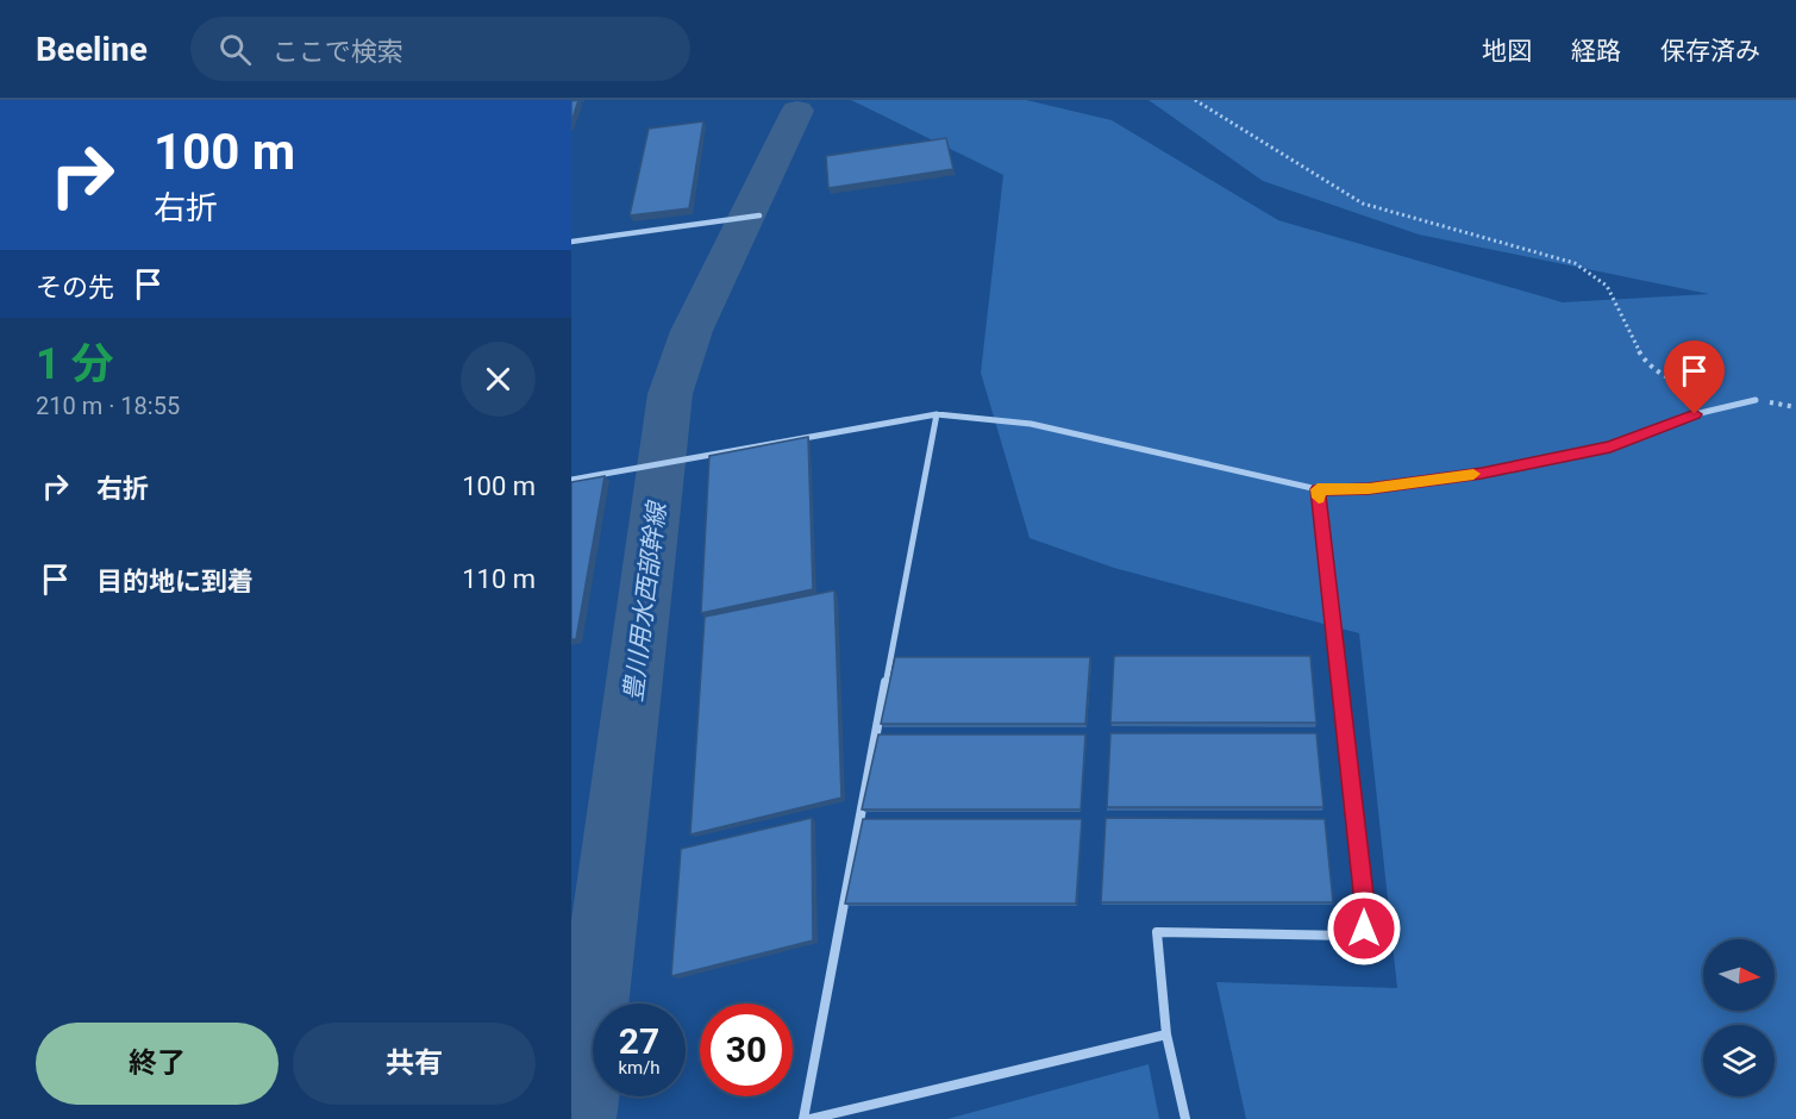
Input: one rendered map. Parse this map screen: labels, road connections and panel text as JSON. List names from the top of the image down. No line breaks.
{"water":["豊川用水西部幹線"],"north":"right","page":{"header":"Beeline","search":"ここで検索","nav":["地図","経路","保存済み"],"turn":["100 m","右折"],"then":"その先","heading":["1 分","210 m · 18:55"],"list":[{"name":"右折","value":"100 m"},{"name":"目的地に到着","value":"110 m"}],"speed":"27 km/h","limit":"30","buttons":["終了","共有"]}}
